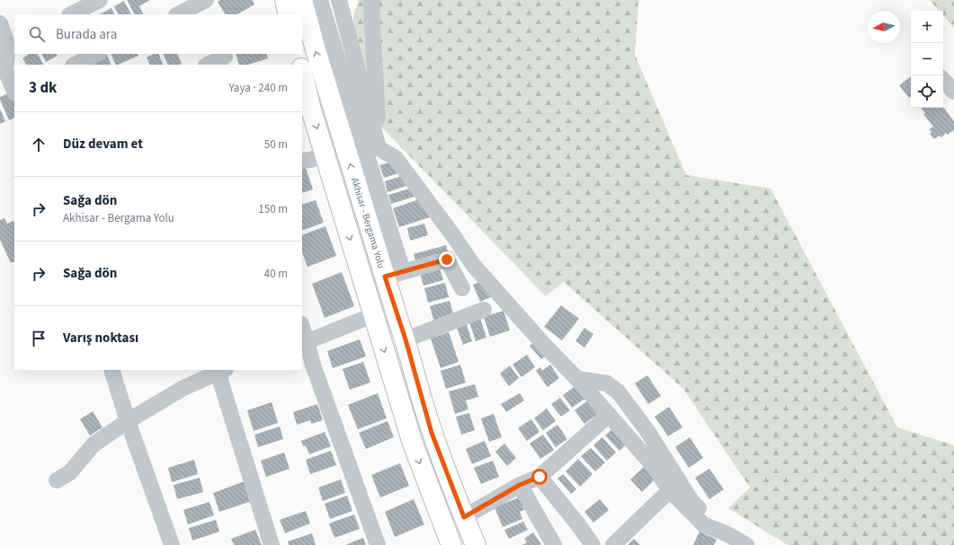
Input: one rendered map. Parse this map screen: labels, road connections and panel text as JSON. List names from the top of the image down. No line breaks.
{"streets":{"main road":["Akhisar - Bergama Yolu"]},"north":"left","page":{"map_buttons":["+","−"],"search":"Burada ara","heading":["3 dk","Yaya · 240 m"],"list":[["Düz devam et","50 m"],["Sağa dön","Akhisar - Bergama Yolu","150 m"],["Sağa dön","40 m"],"Varış noktası"]}}
